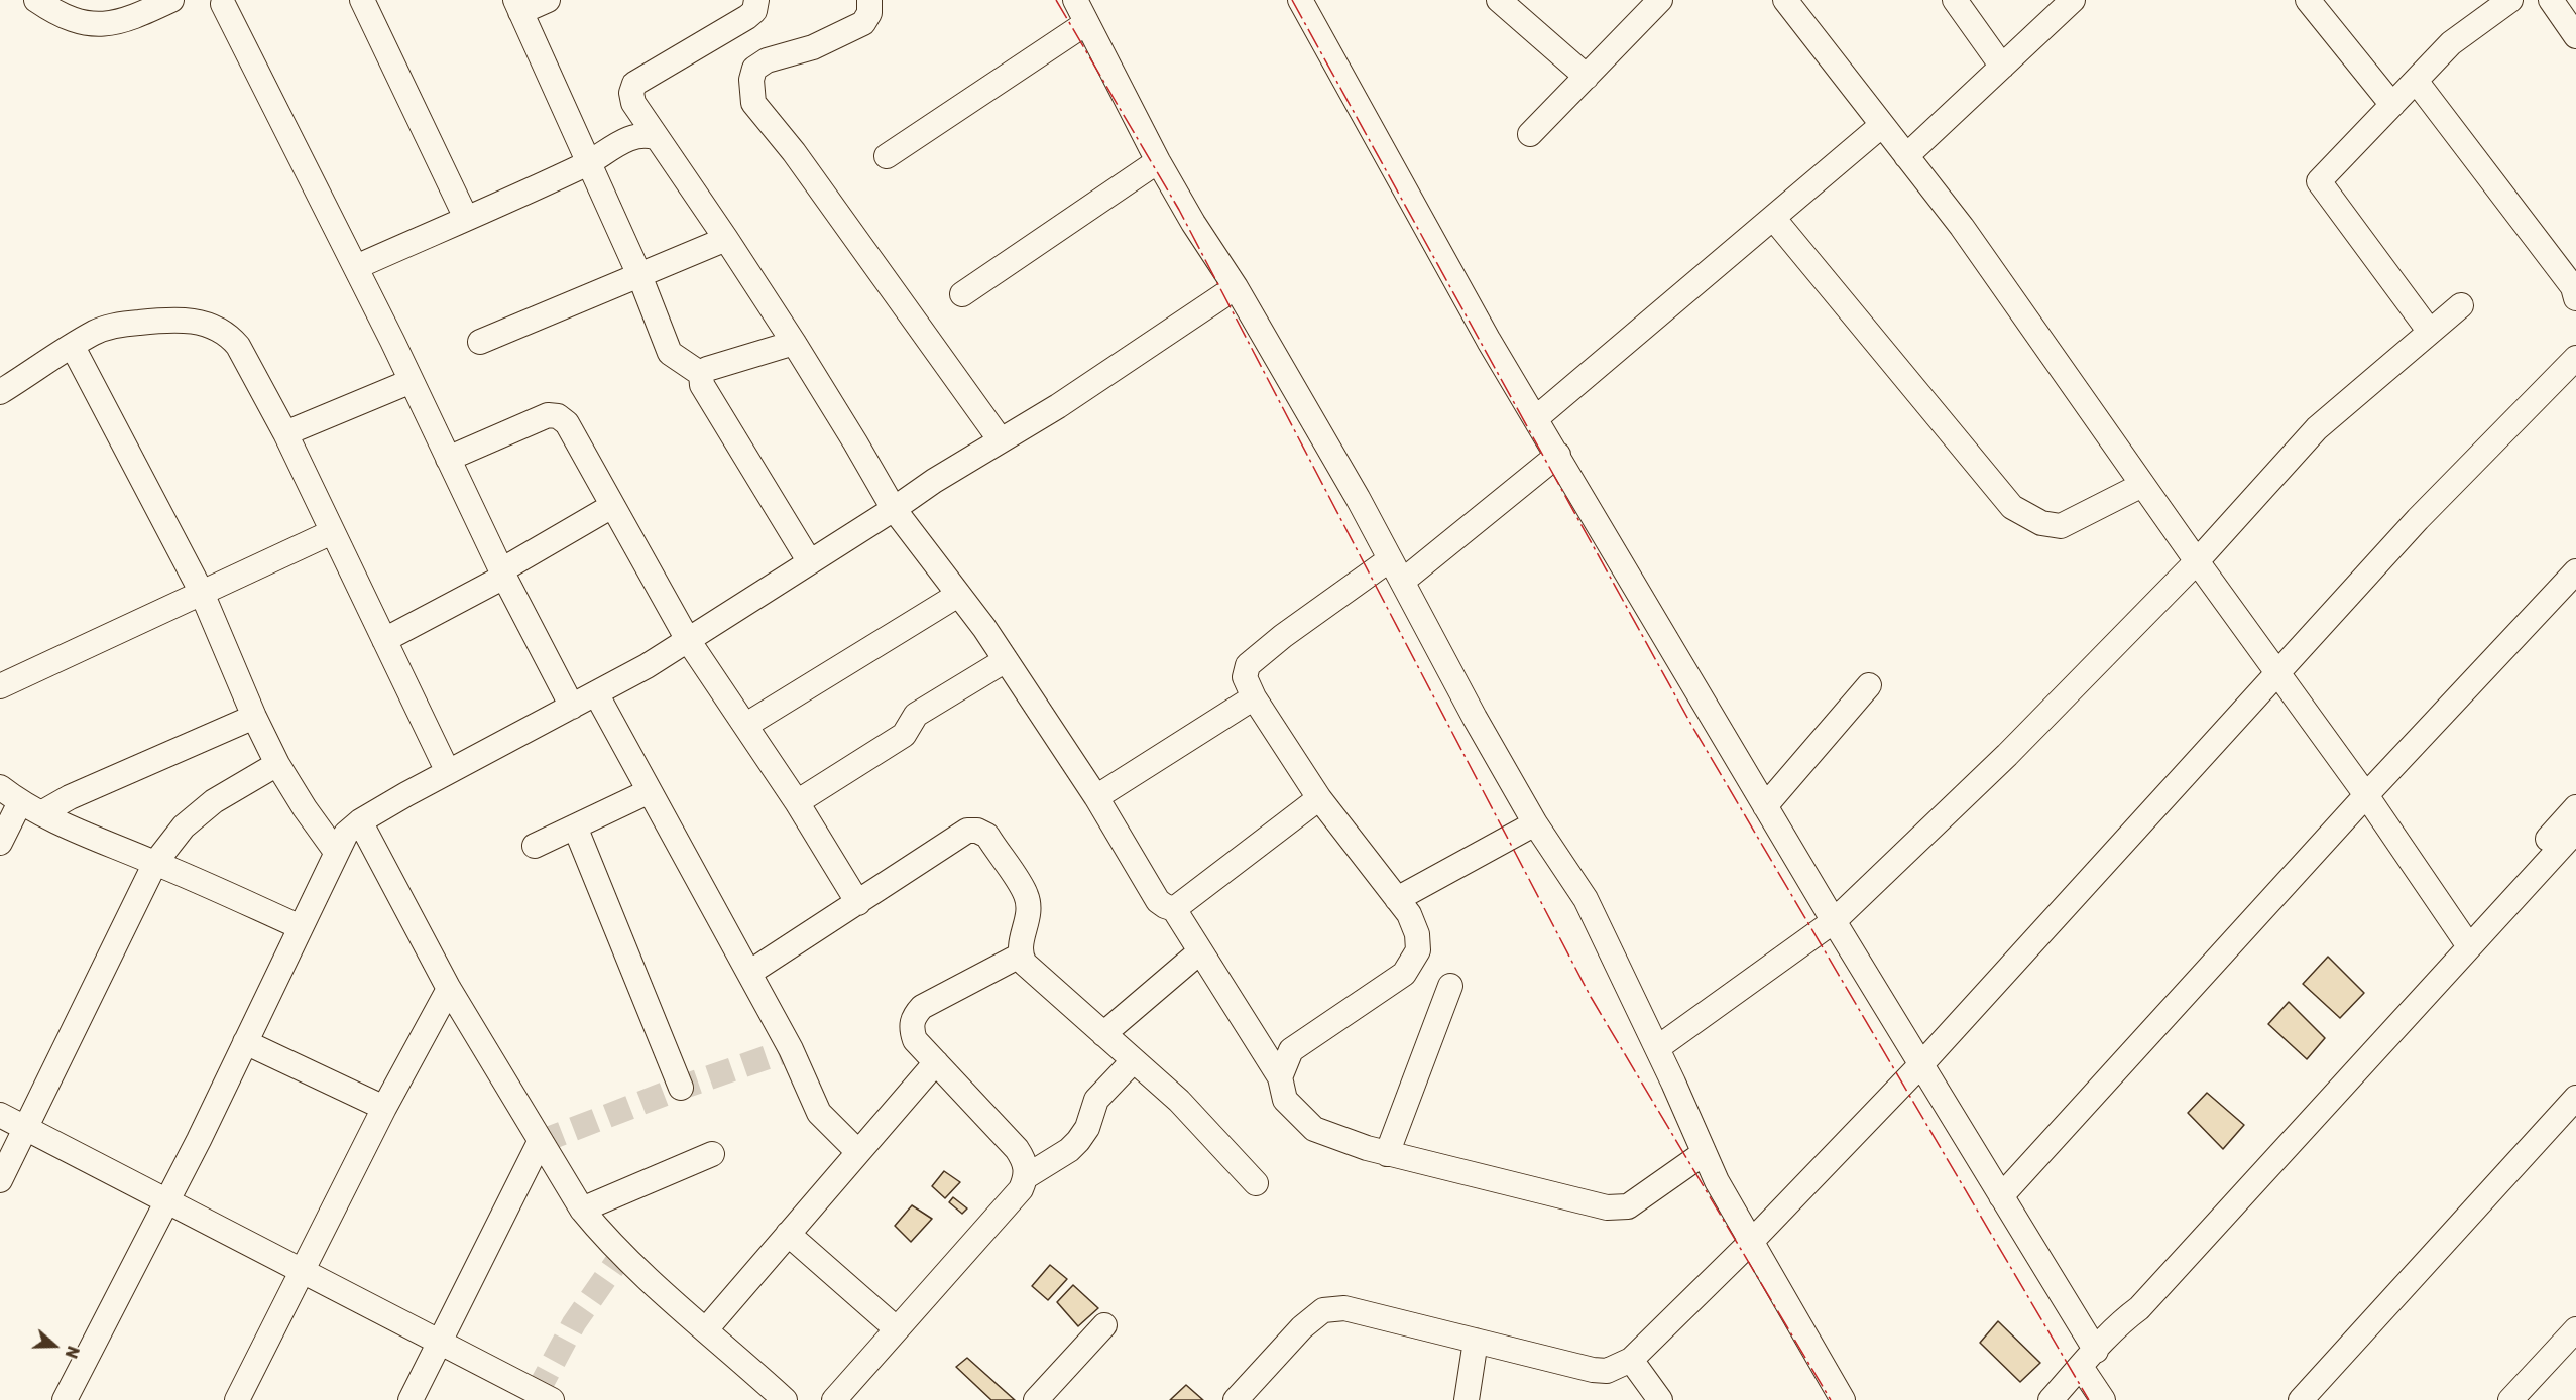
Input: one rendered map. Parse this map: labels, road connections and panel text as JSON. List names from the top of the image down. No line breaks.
{"north":"right"}
